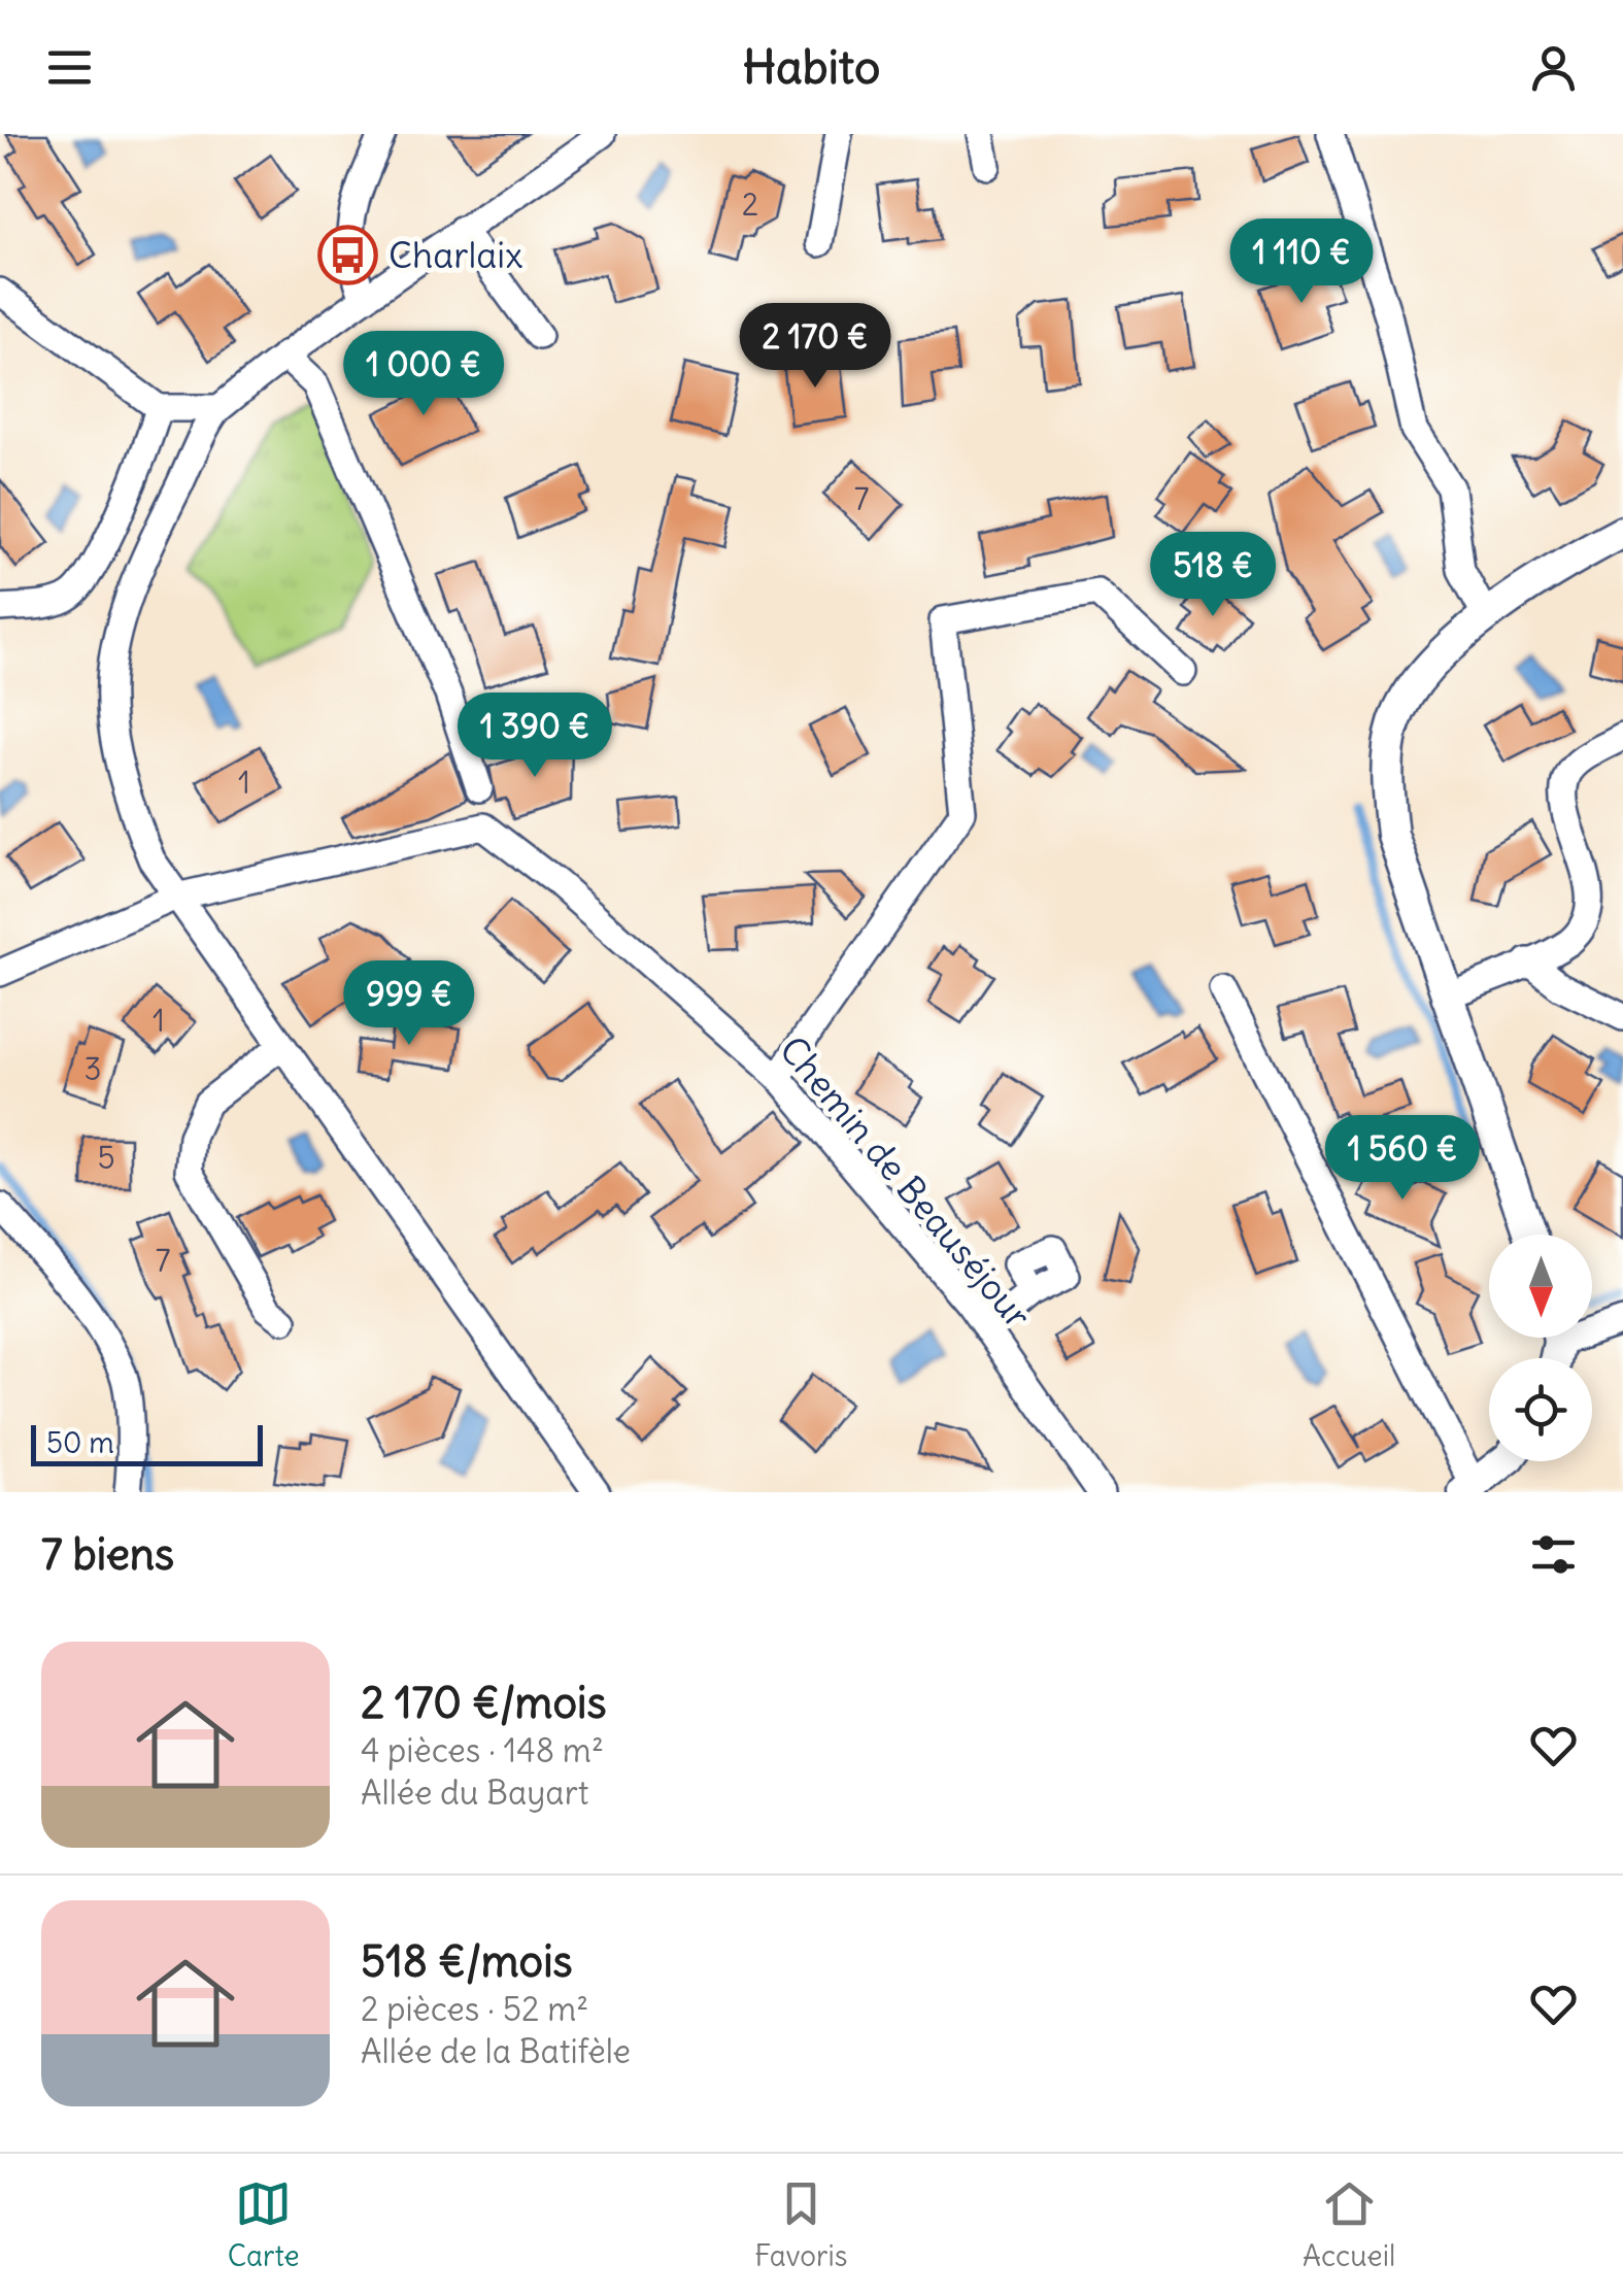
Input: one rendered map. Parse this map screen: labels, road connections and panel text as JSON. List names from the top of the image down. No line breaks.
{"streets":{"street":["Chemin de Beauséjour"]},"places":{"bus stop":["Charlaix"]},"house_numbers":["2","7","1","1","3","5","7"],"scale_bar":"50 m","north":"bottom","page":{"header":"Habito","price":["1 110 €","2 170 €","1 000 €","518 €","1 390 €","999 €","1 560 €"],"scale":"50 m","heading":"7 biens","list":[{"name":"2 170 €/mois","note":"4 pièces · 148 m² · Allée du Bayart"},{"name":"518 €/mois","note":"2 pièces · 52 m² · Allée de la Batifèle"}],"tabs":["Carte","Favoris","Accueil"]}}
